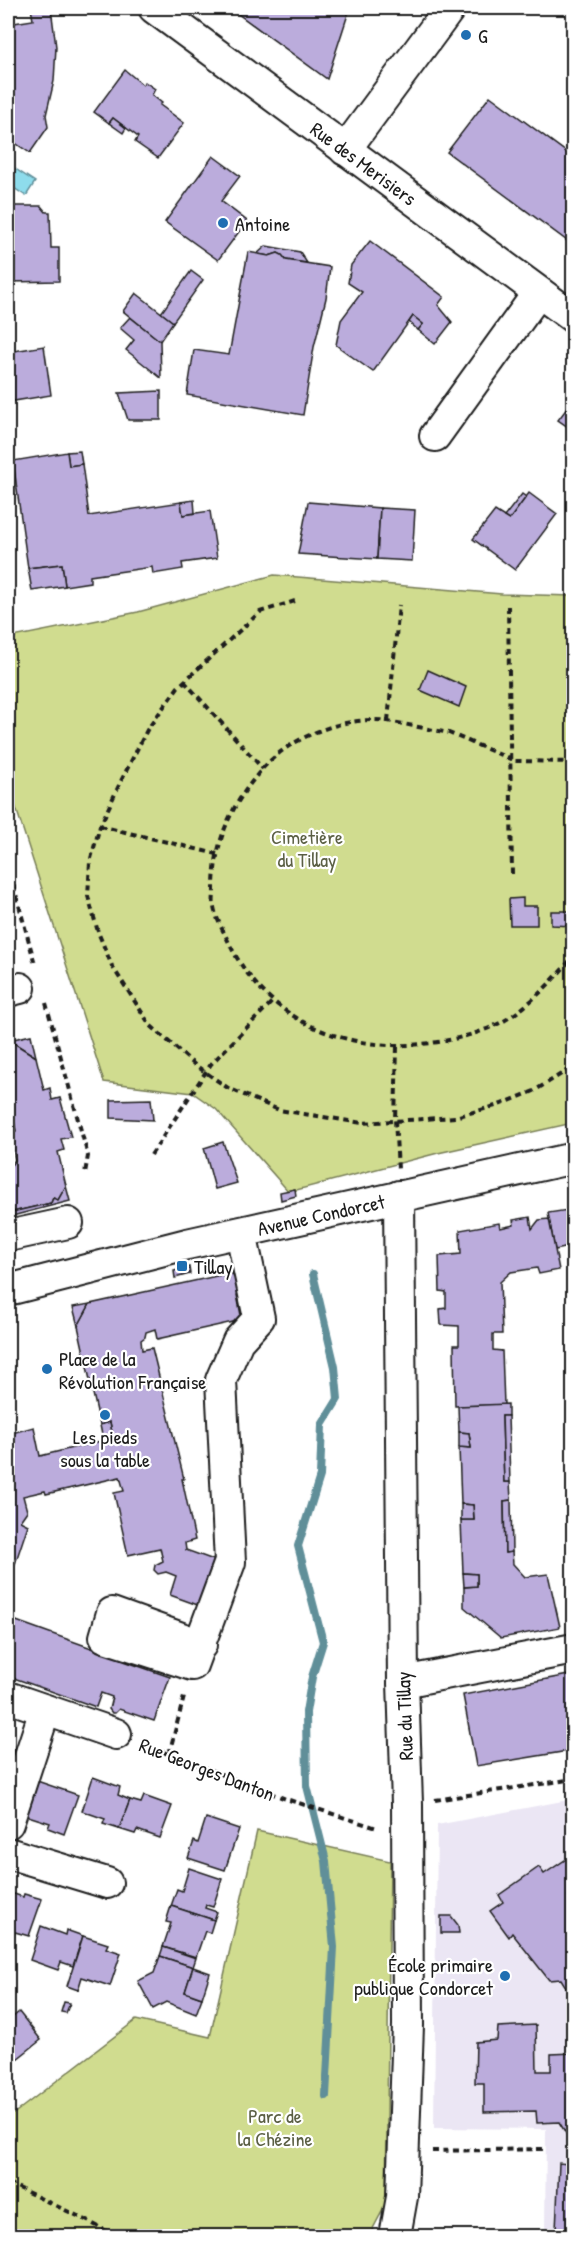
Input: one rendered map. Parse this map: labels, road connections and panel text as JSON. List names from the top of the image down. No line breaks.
{"streets":{"street":["Rue des Merisiers","Avenue Condorcet","Rue du Tillay","Rue Georges Danton"]},"crossings":[["Avenue Condorcet","Rue du Tillay"],["Rue du Tillay","Rue Georges Danton"]],"parks":["Cimetière du Tillay","Parc de la Chézine"],"places":{"other":["G","Antoine","Place de la Révolution Française","Les pieds sous la table","École primaire publique Condorcet"],"transit":["Tillay"]}}
